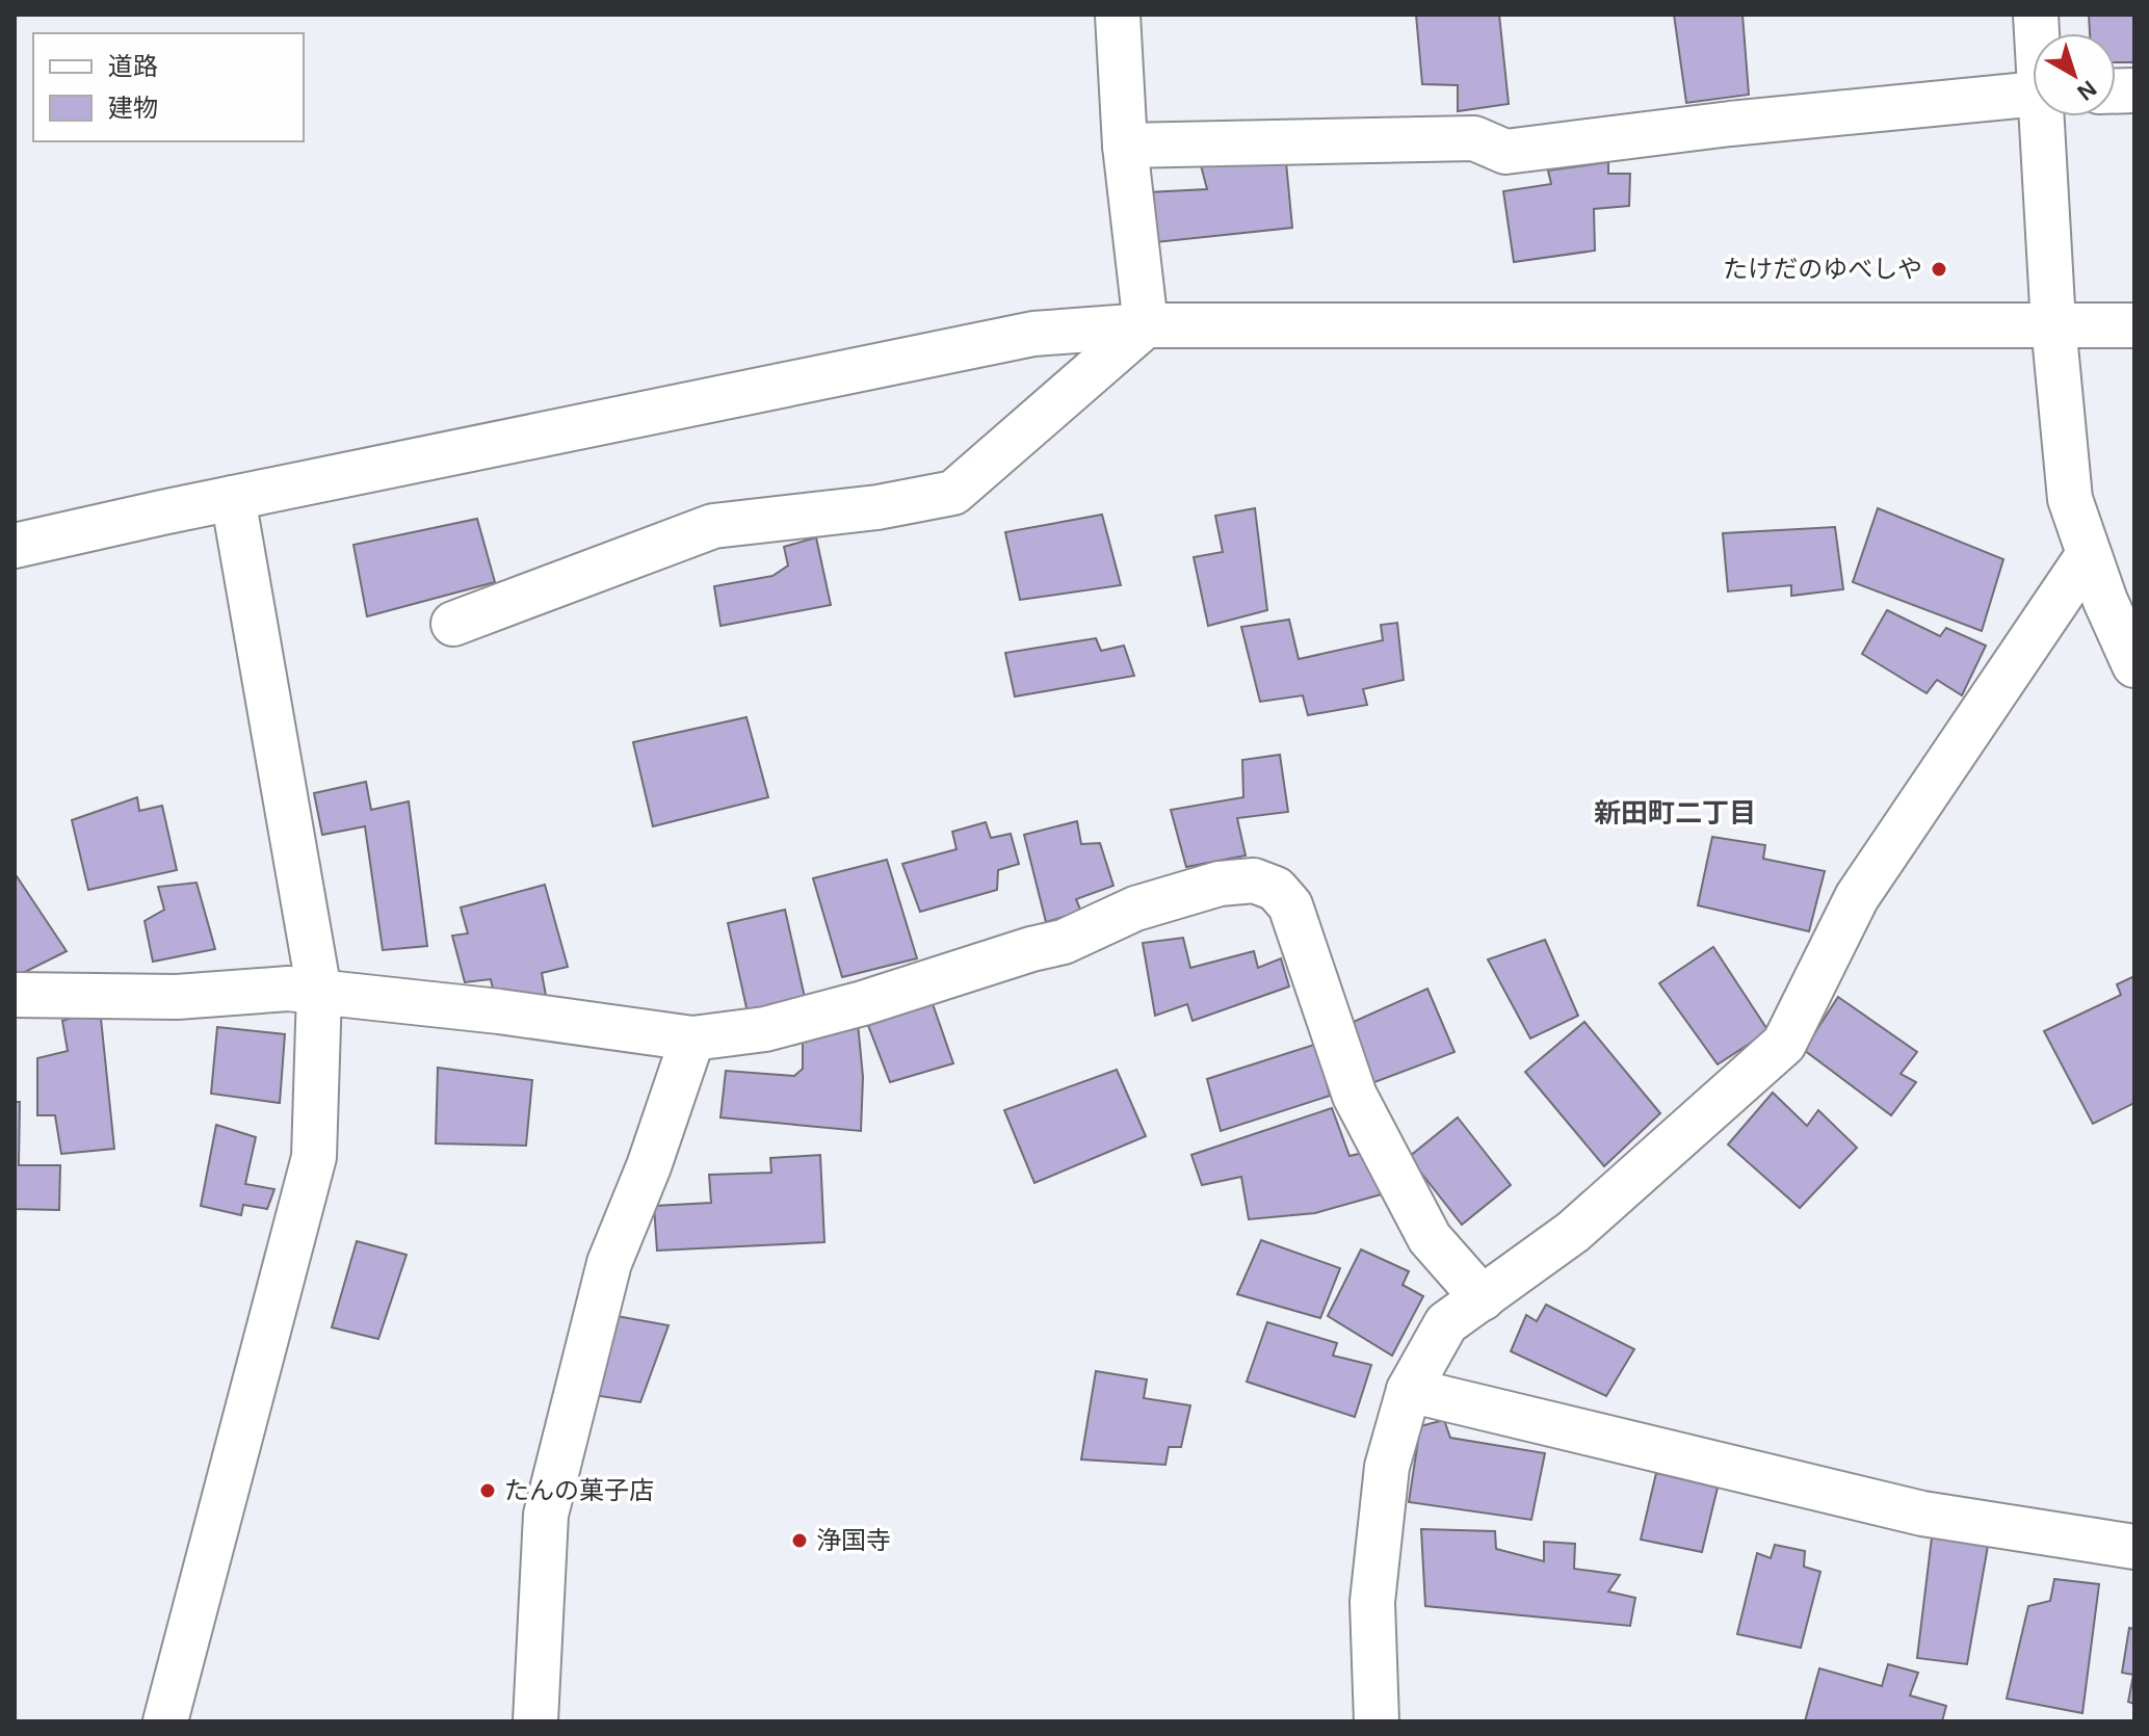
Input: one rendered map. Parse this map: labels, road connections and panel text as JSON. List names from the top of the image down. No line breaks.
{"districts":["新田町二丁目"],"places":["たけだのゆべしや","たんの菓子店","浄国寺"],"legend":["道路","建物"],"north":"bottom right"}
